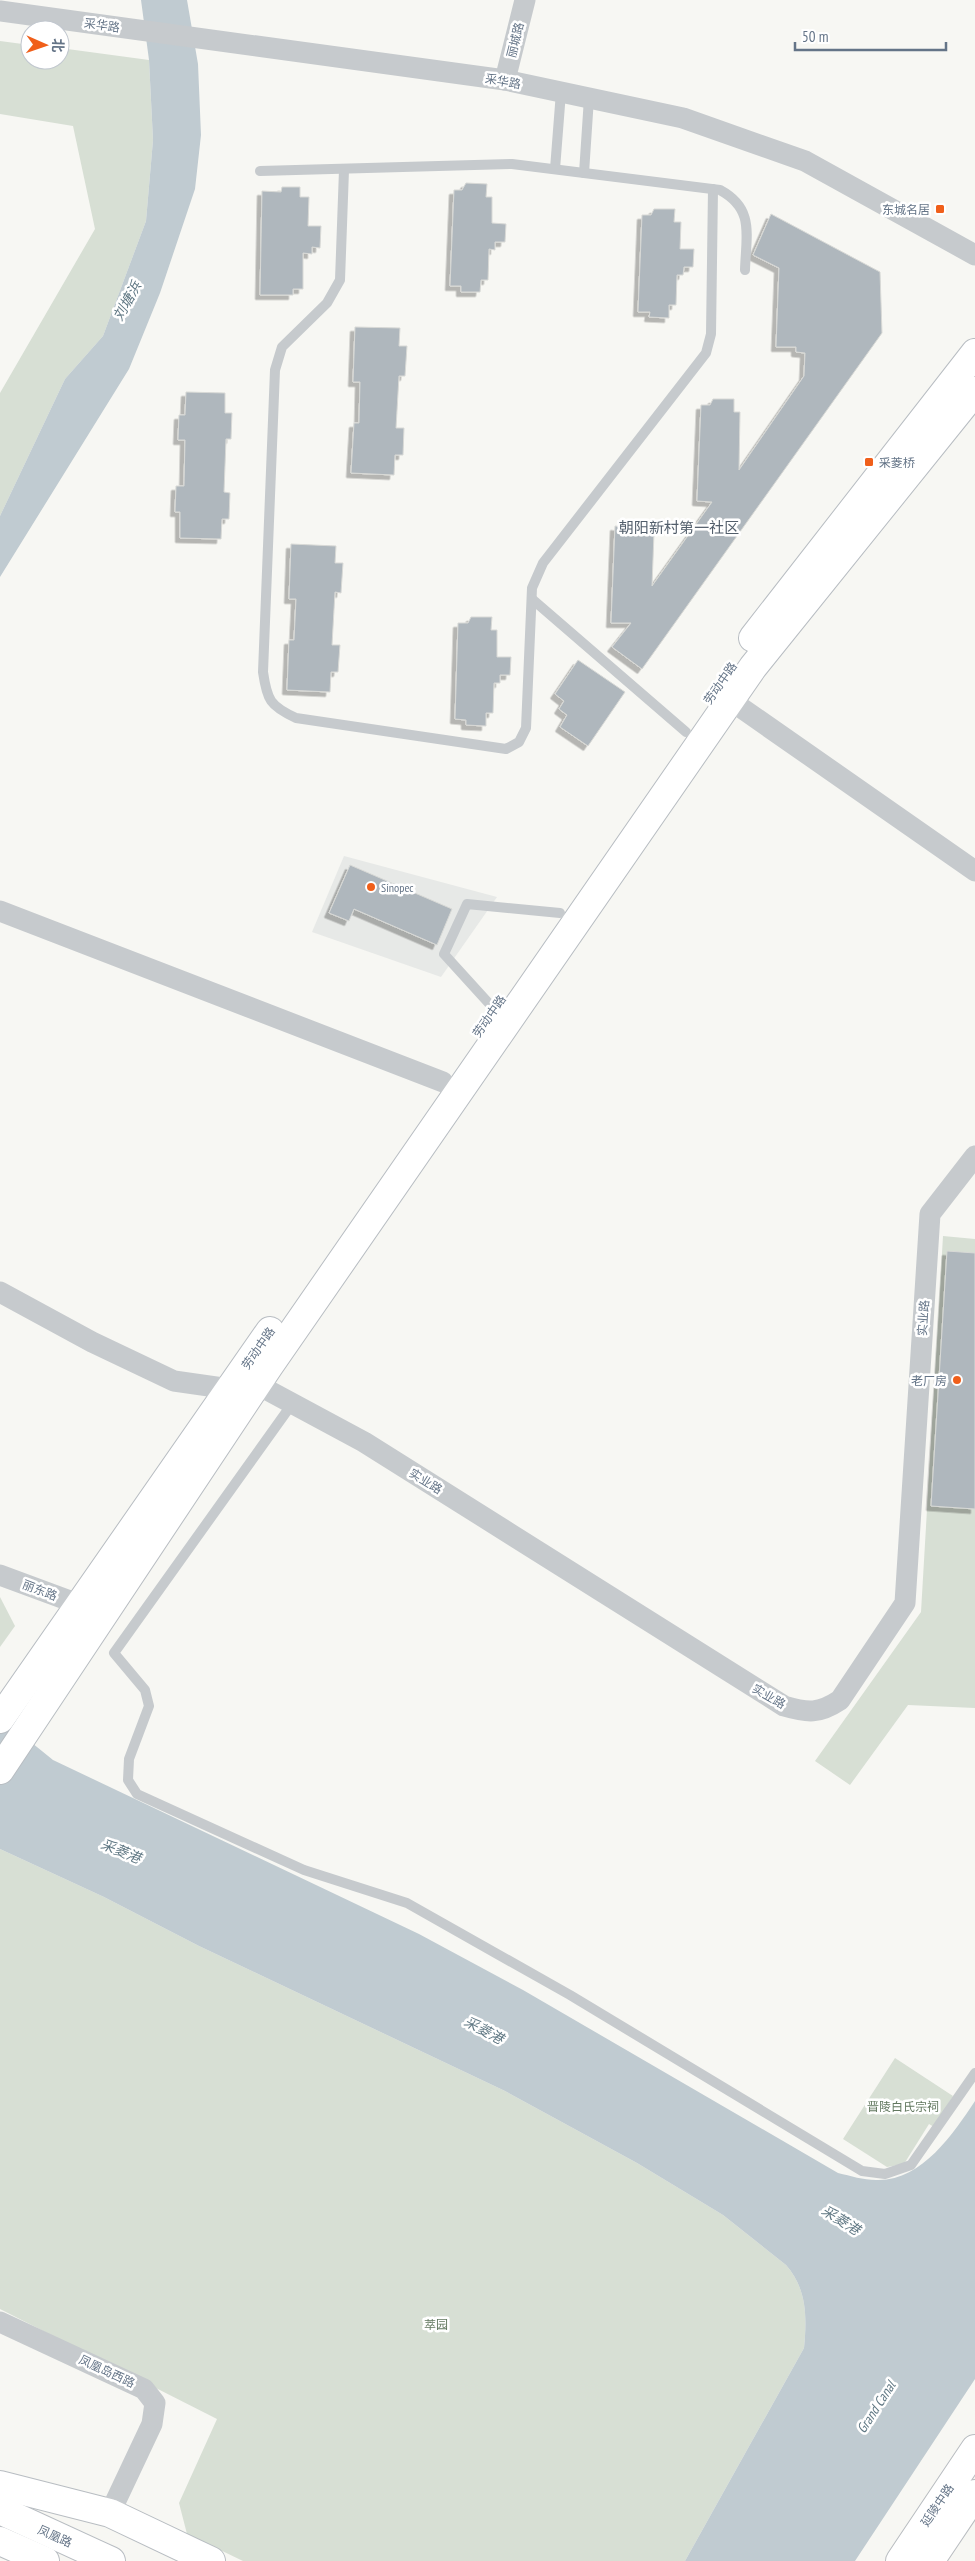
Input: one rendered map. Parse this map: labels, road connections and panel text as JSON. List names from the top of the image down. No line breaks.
{"streets":{"main road":["劳动中路","延陵中路","凤凰路"],"street":["采华路","丽城路","实业路","丽东路","凤凰岛西路"]},"crossings":[["采华路","丽城路"],["劳动中路","实业路"],["劳动中路","丽东路"]],"districts":["朝阳新村第一社区"],"water":["刘塘浜","采菱港","Grand Canal"],"parks":["晋陵白氏宗祠","萃园"],"places":{"transit":["东城名居","采菱桥"],"other":["Sinopec","老厂房"]},"scale_bar":"50 m","north":"right"}
